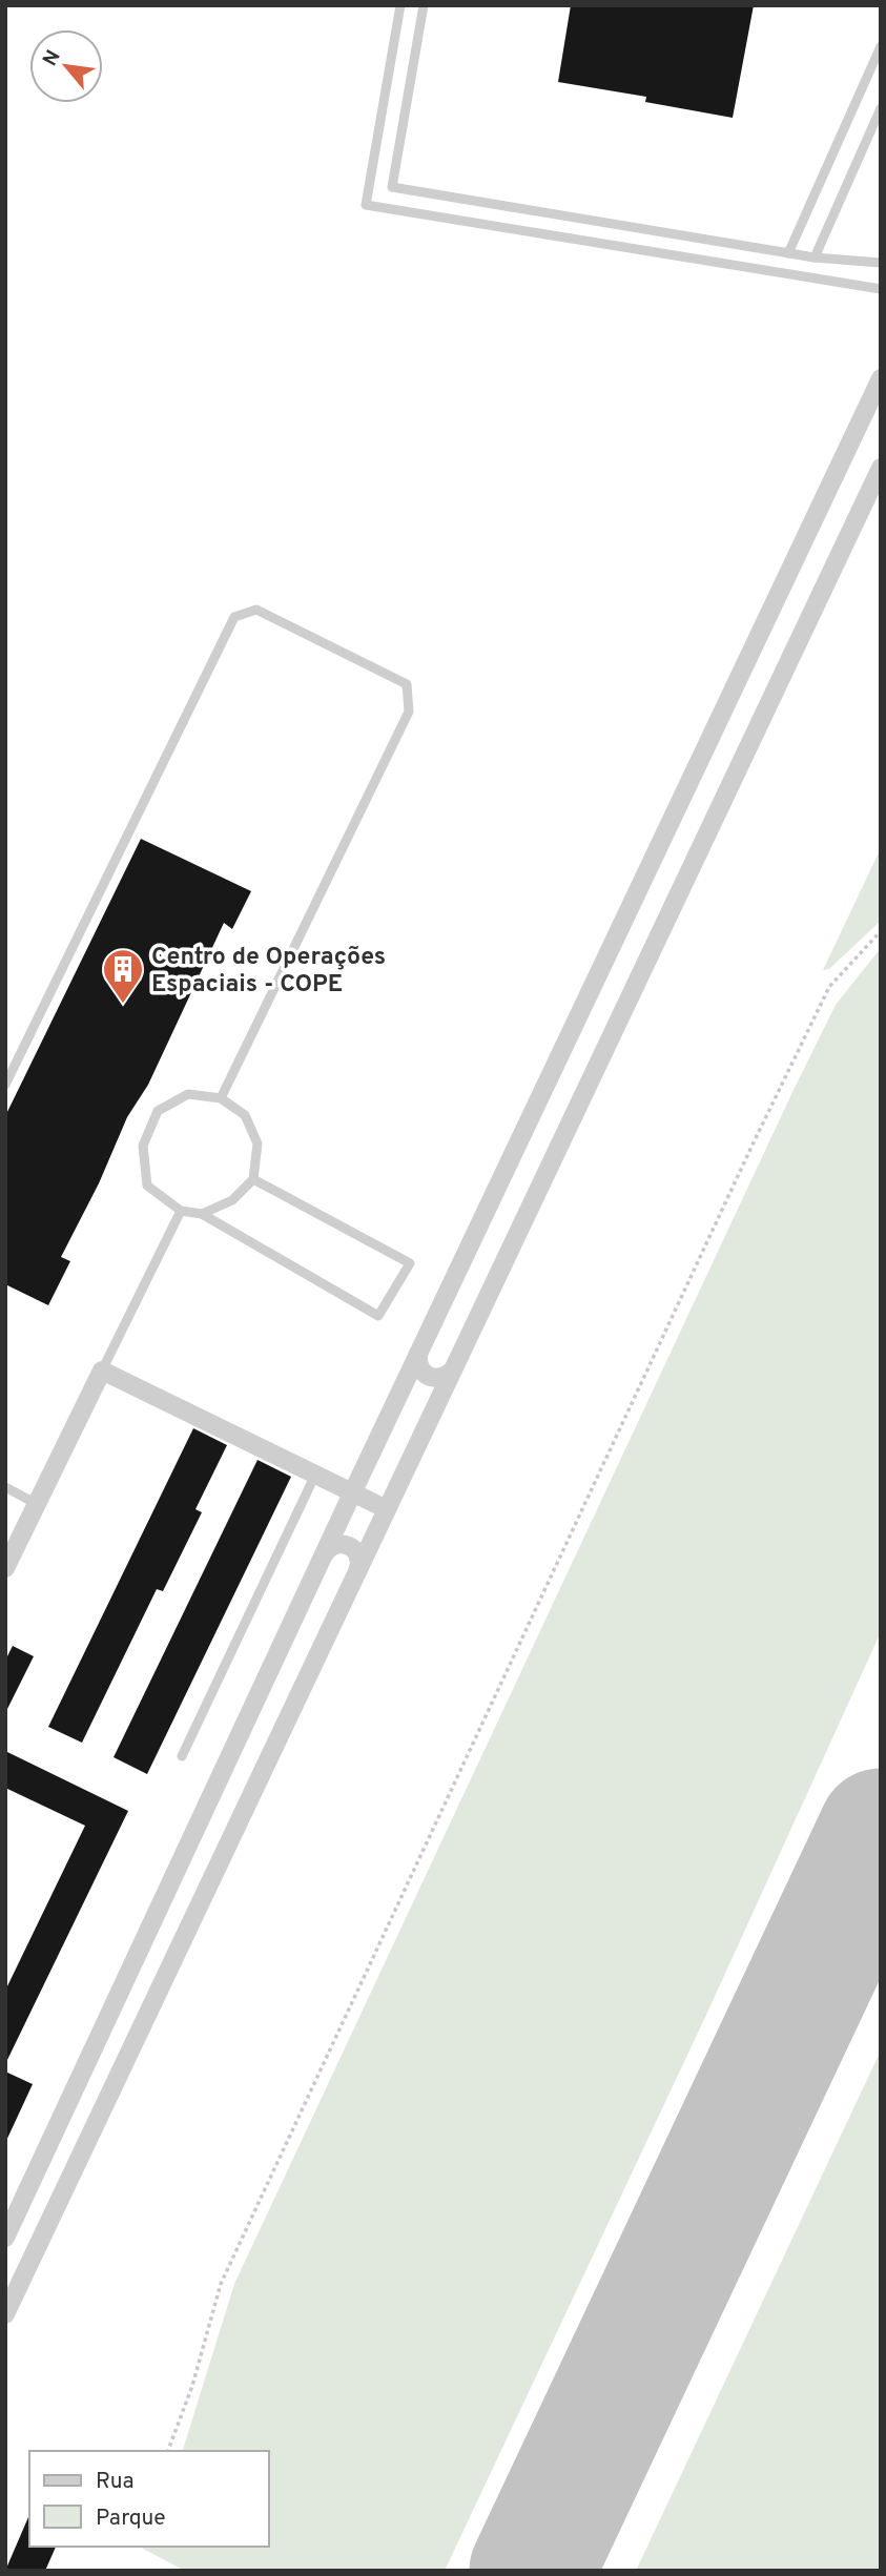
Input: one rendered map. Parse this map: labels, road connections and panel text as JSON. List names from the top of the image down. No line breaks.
{"places":{"building":["Centro de Operações Espaciais - COPE"]},"legend":["Rua","Parque"],"north":"top left"}
